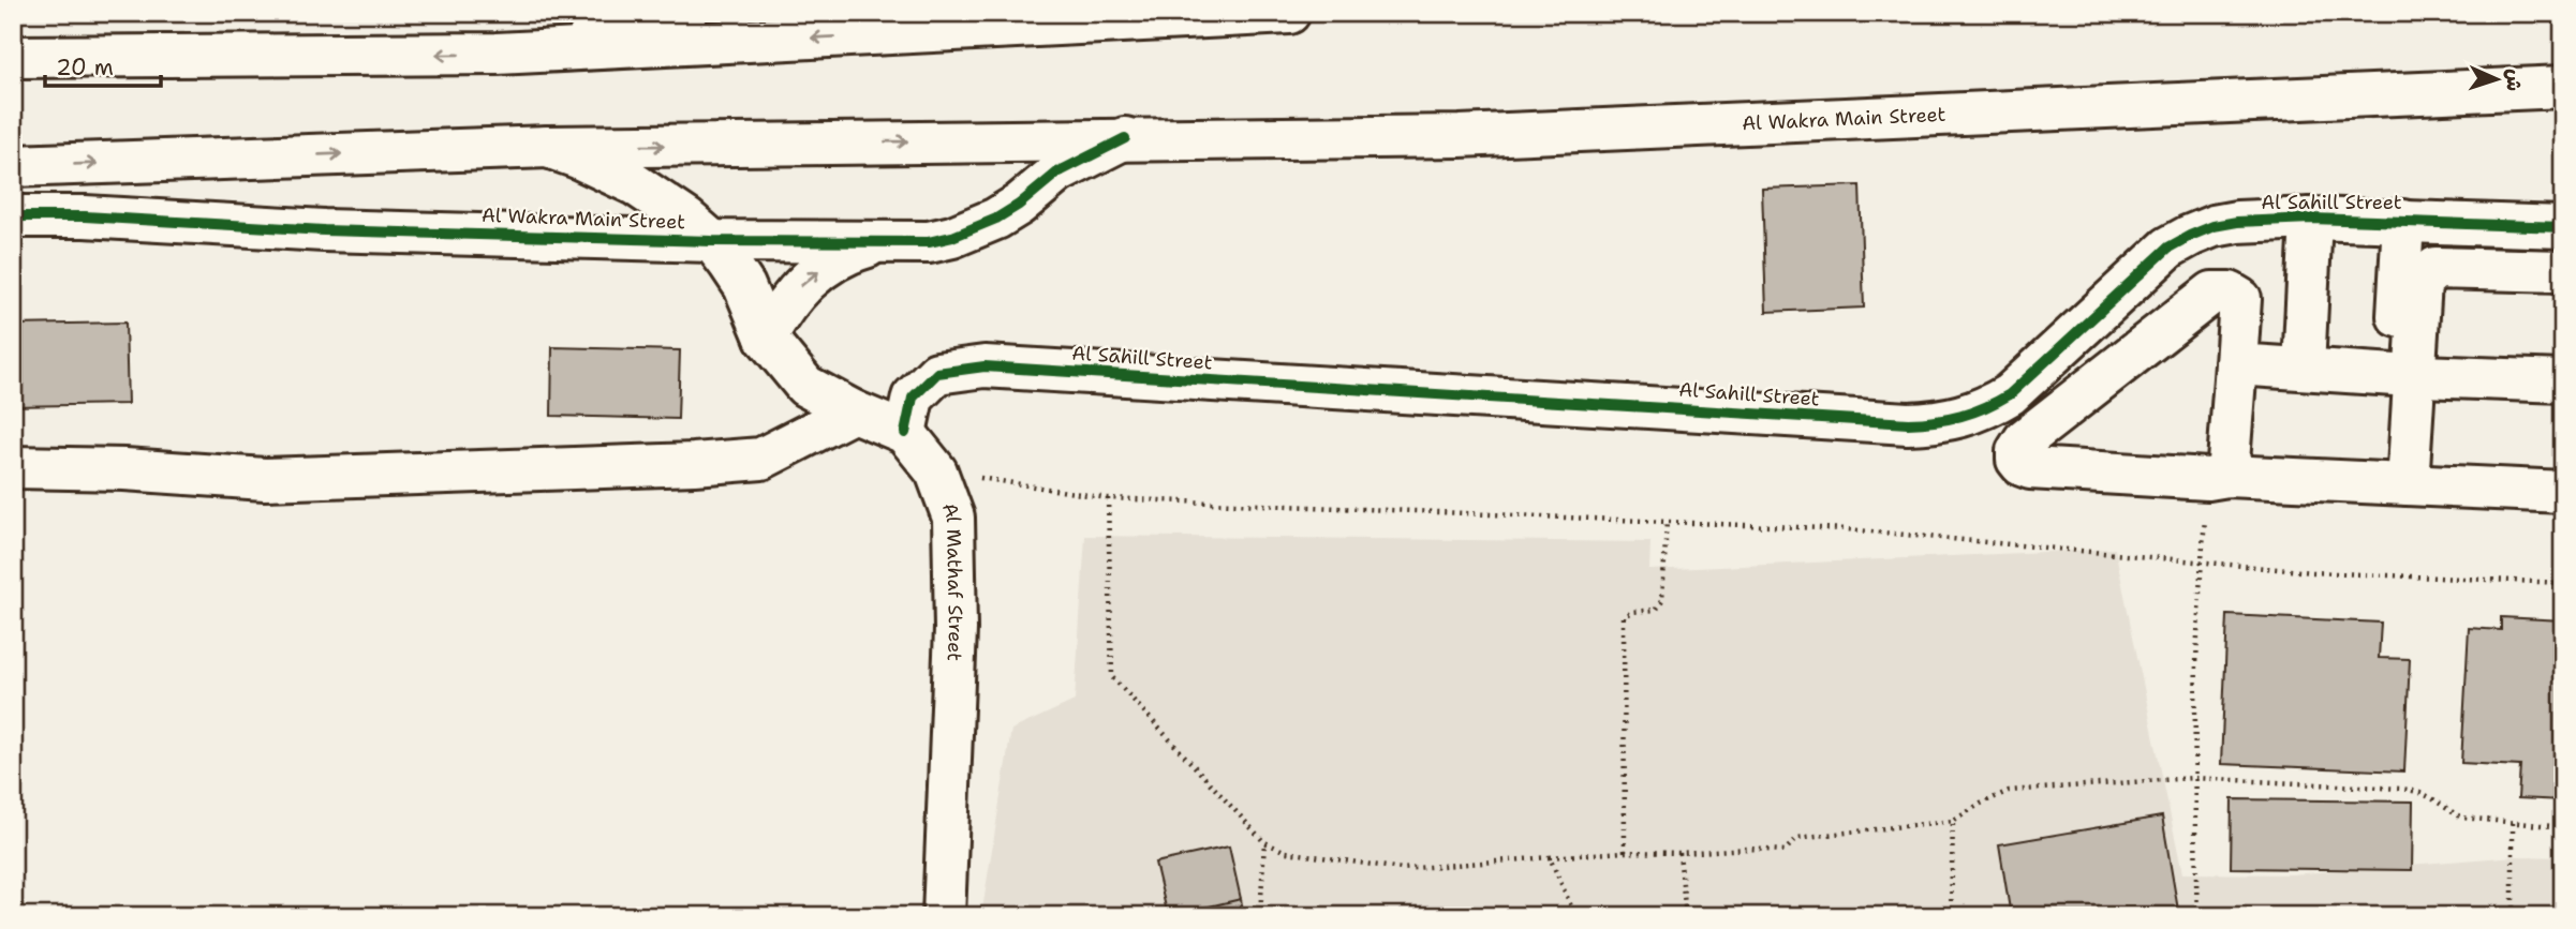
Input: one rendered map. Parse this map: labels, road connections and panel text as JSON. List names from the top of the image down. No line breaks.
{"streets":{"main road":["Al Wakra Main Street","Al Sahill Street","Al Mathaf Street"]},"crossings":[["Al Wakra Main Street","Al Mathaf Street"],["Al Sahill Street","Al Mathaf Street"]],"scale_bar":"20 m","north":"right"}
